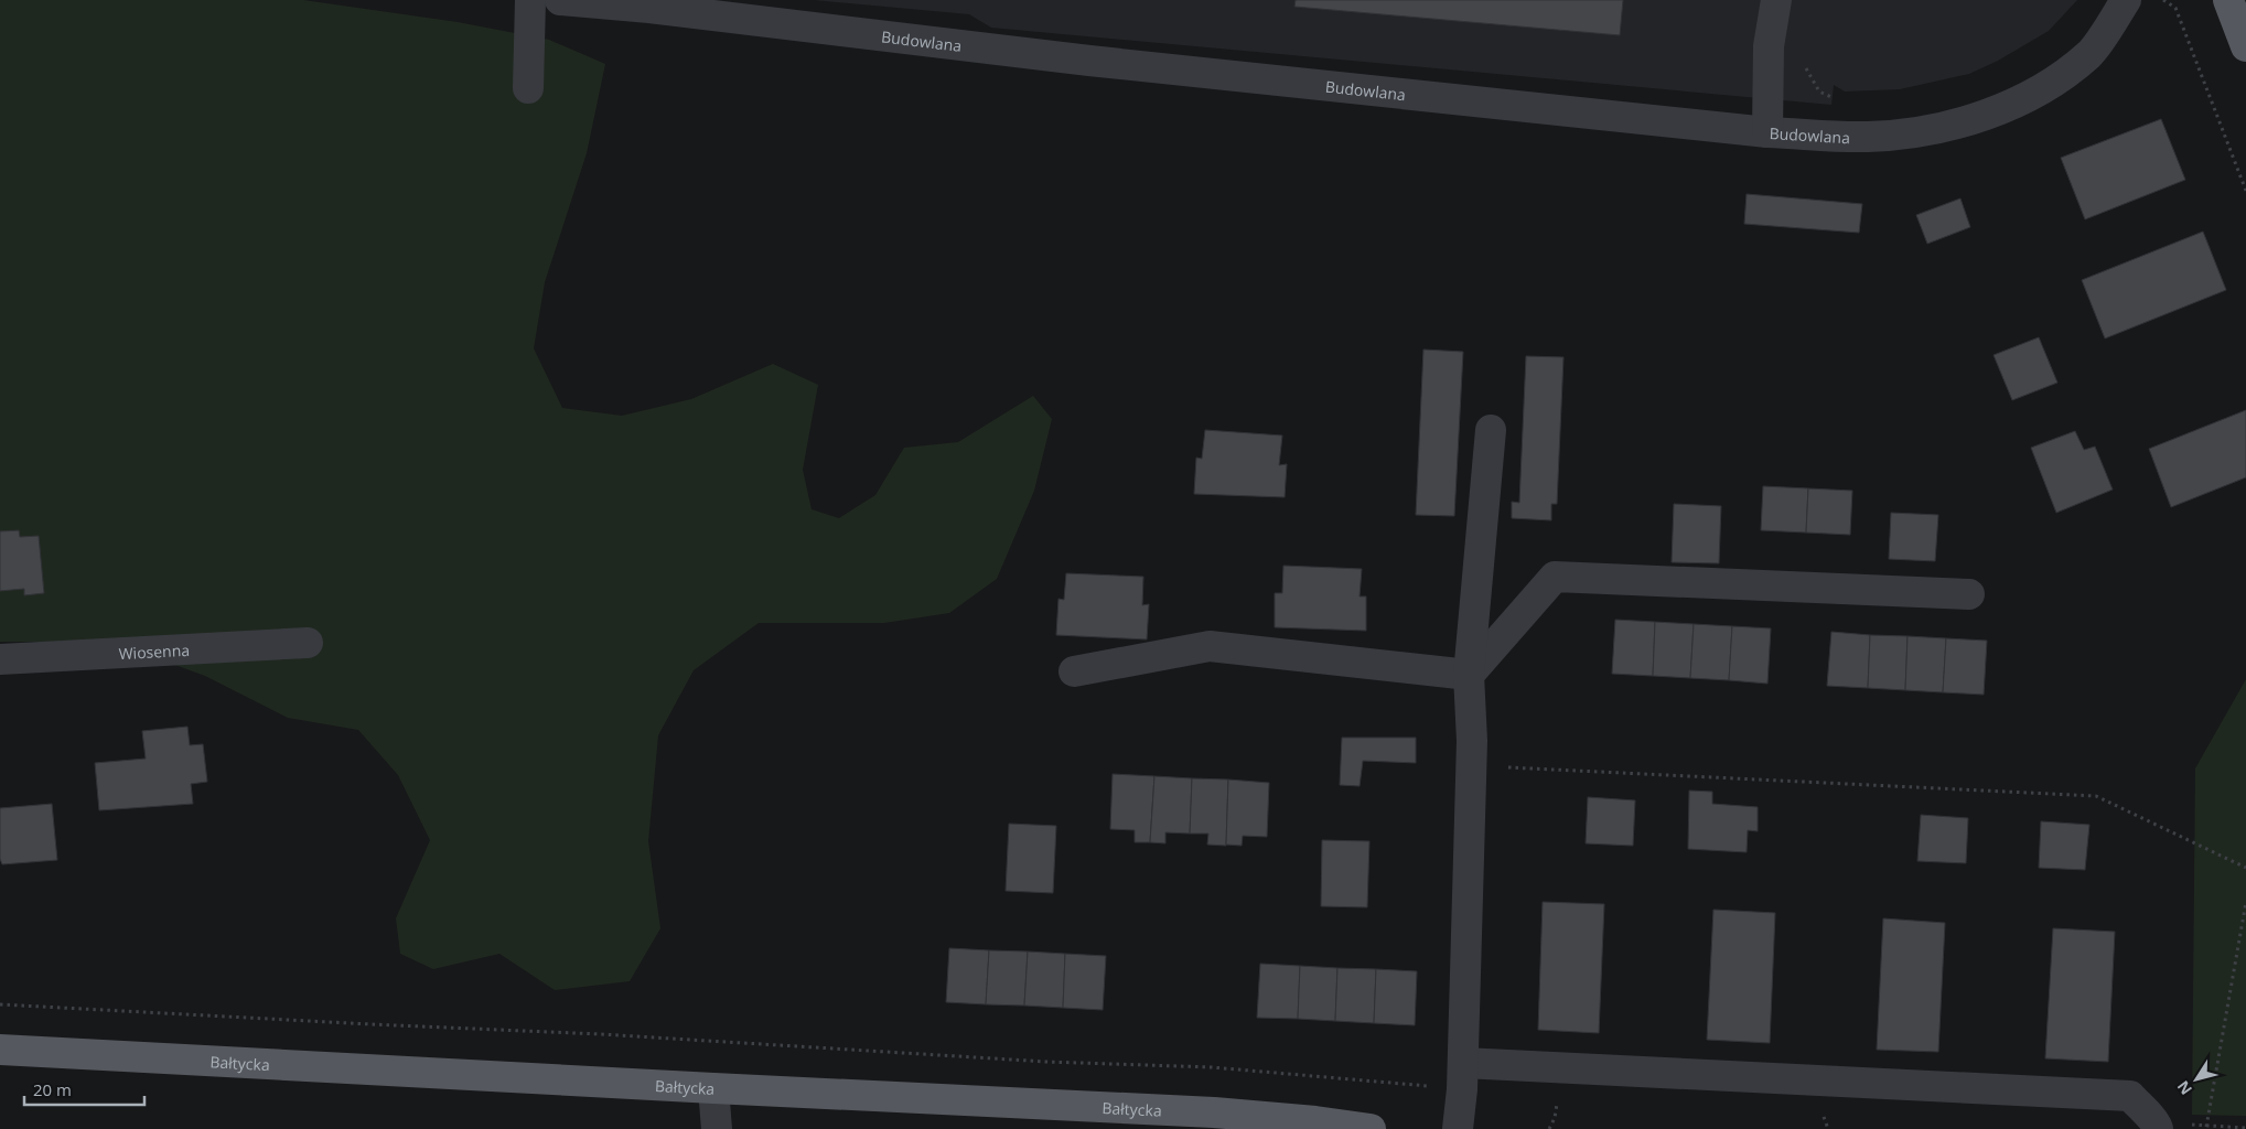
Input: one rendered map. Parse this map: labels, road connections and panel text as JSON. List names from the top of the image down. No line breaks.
{"streets":{"main road":["Bałtycka"],"street":["Budowlana","Wiosenna"]},"scale_bar":"20 m","north":"bottom left"}
